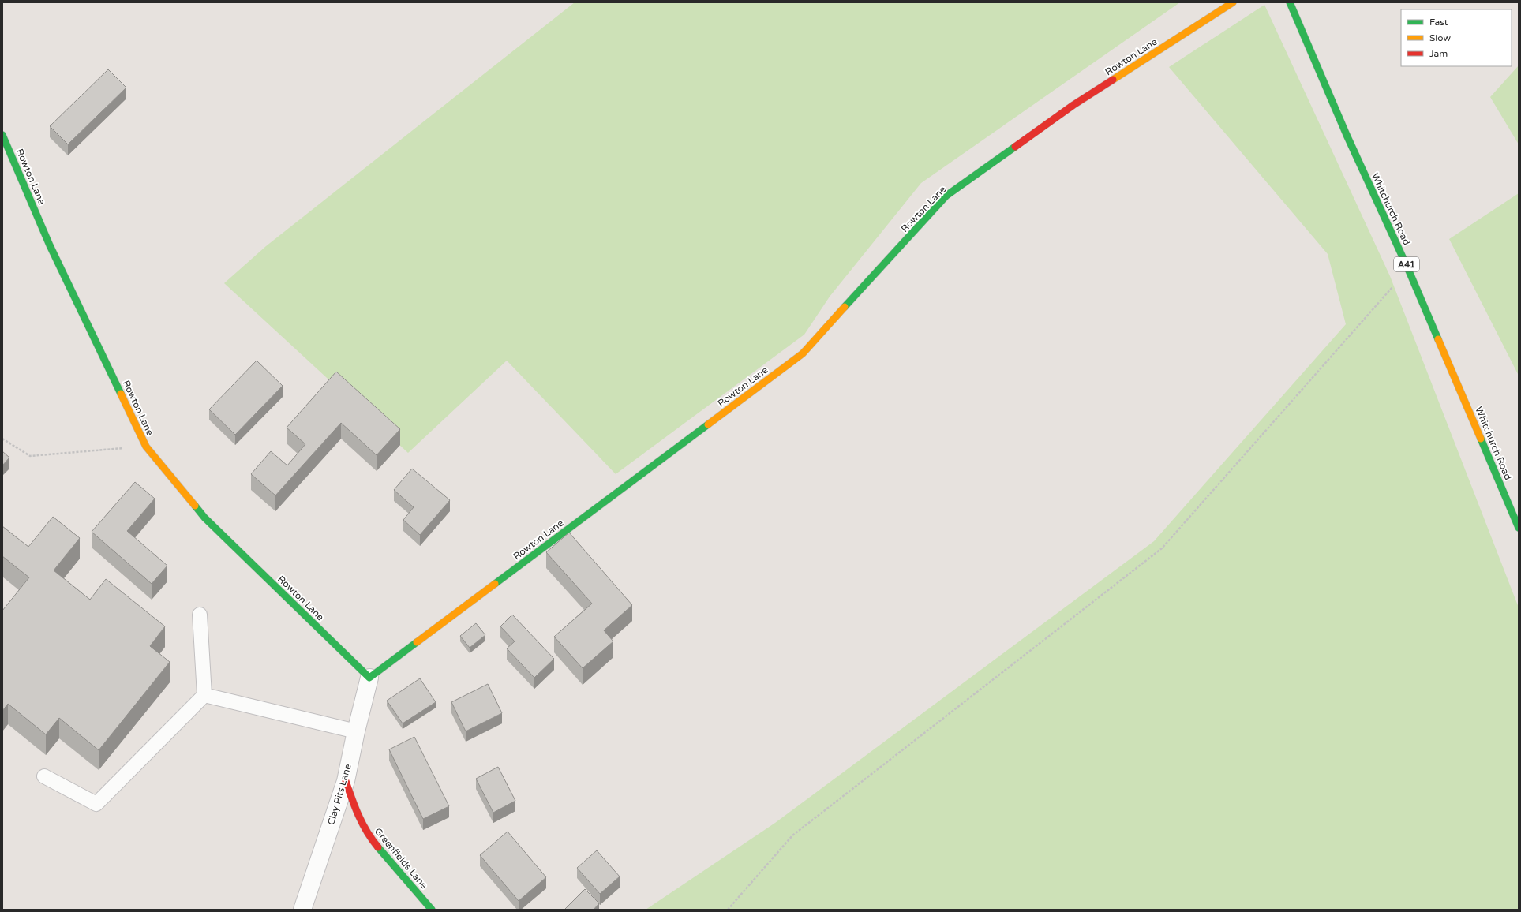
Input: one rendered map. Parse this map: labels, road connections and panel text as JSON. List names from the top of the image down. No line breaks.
{"streets":{"main road":["Rowton Lane","Whitchurch Road","A41","Greenfields Lane"],"street":["Clay Pits Lane"]},"crossings":[["Rowton Lane","Clay Pits Lane"],["Clay Pits Lane","Greenfields Lane"]],"legend":["Fast","Slow","Jam"]}
